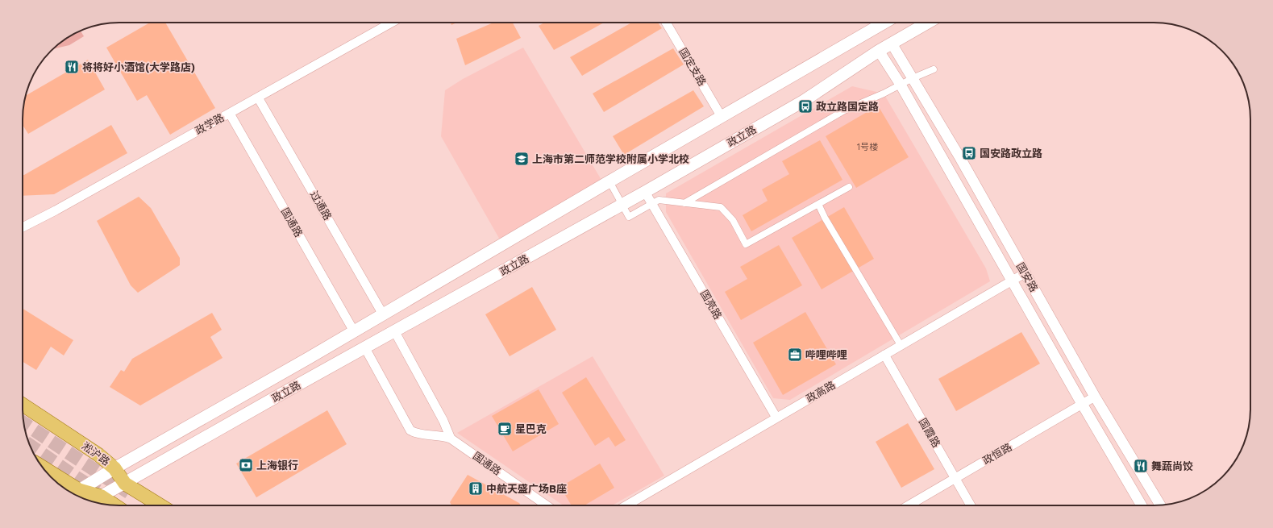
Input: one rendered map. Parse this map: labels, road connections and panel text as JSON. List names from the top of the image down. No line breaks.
{"streets":{"main road":["政立路","淞沪路"],"street":["国定支路","政学路","过通路","国通路","国安路","国亮路","政高路","国霞路","政恒路"]},"crossings":[["国定支路","政立路"],["政学路","过通路"],["政学路","国通路"],["政立路","过通路"],["政立路","国通路"],["政立路","国安路"],["政立路","国亮路"],["政立路","淞沪路"],["国安路","政高路"],["国安路","政恒路"],["国亮路","政高路"],["政高路","国霞路"],["国霞路","政恒路"]],"places":{"restaurant":["将将好小酒馆(大学路店)","舞蔬尚饺"],"bus stop":["政立路国定路","国安路政立路"],"school or university":["上海市第二师范学校附属小学北校"],"office":["哔哩哔哩"],"cafe":["星巴克"],"bank":["上海银行"],"building":["中航天盛广场B座"]},"house_numbers":["1号楼"]}
